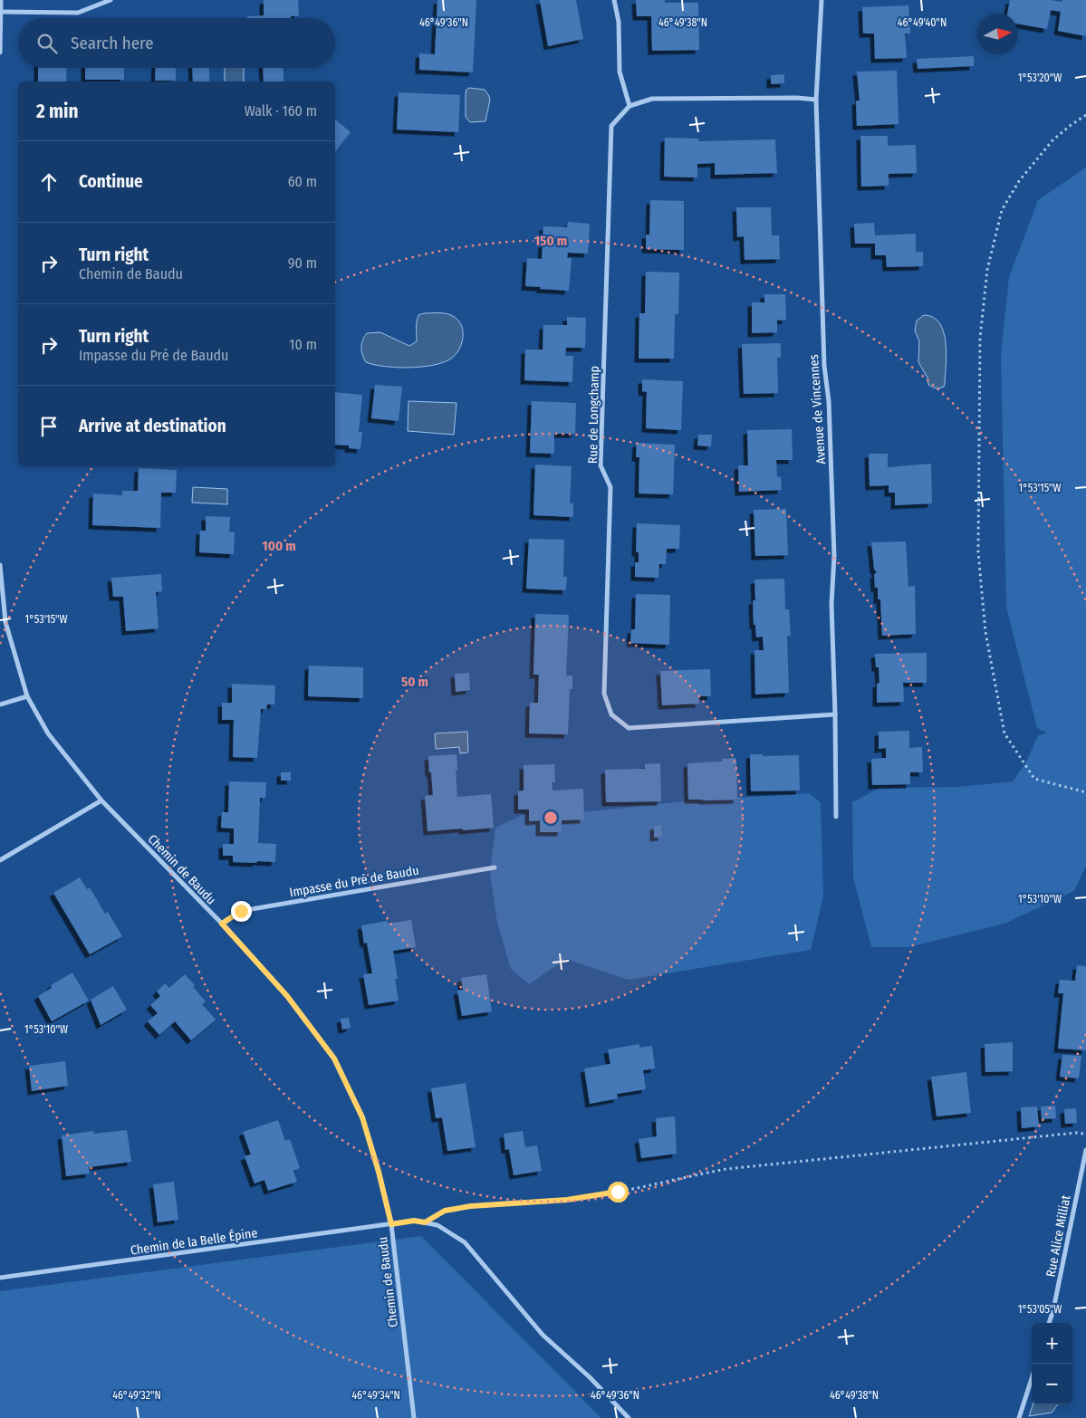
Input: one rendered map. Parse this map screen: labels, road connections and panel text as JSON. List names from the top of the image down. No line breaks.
{"streets":{"street":["Avenue de Vincennes","Rue de Longchamp","Chemin de Baudu","Impasse du Pré de Baudu","Rue Alice Milliat","Chemin de la Belle Épine"]},"crossings":[["Avenue de Vincennes","Rue de Longchamp"],["Chemin de Baudu","Impasse du Pré de Baudu"],["Chemin de Baudu","Chemin de la Belle Épine"]],"north":"right","page":{"search":"Search here","heading":["2 min","Walk · 160 m"],"list":[["Continue","60 m"],["Turn right","Chemin de Baudu","90 m"],["Turn right","Impasse du Pré de Baudu","10 m"],"Arrive at destination"],"map_buttons":["+","−"]},"coordinates":["46°49'36\"N","46°49'38\"N","46°49'40\"N","1°53'20\"W","1°53'15\"W","1°53'10\"W","1°53'05\"W","46°49'32\"N","46°49'34\"N"],"rings":["150 m","100 m","50 m"]}
